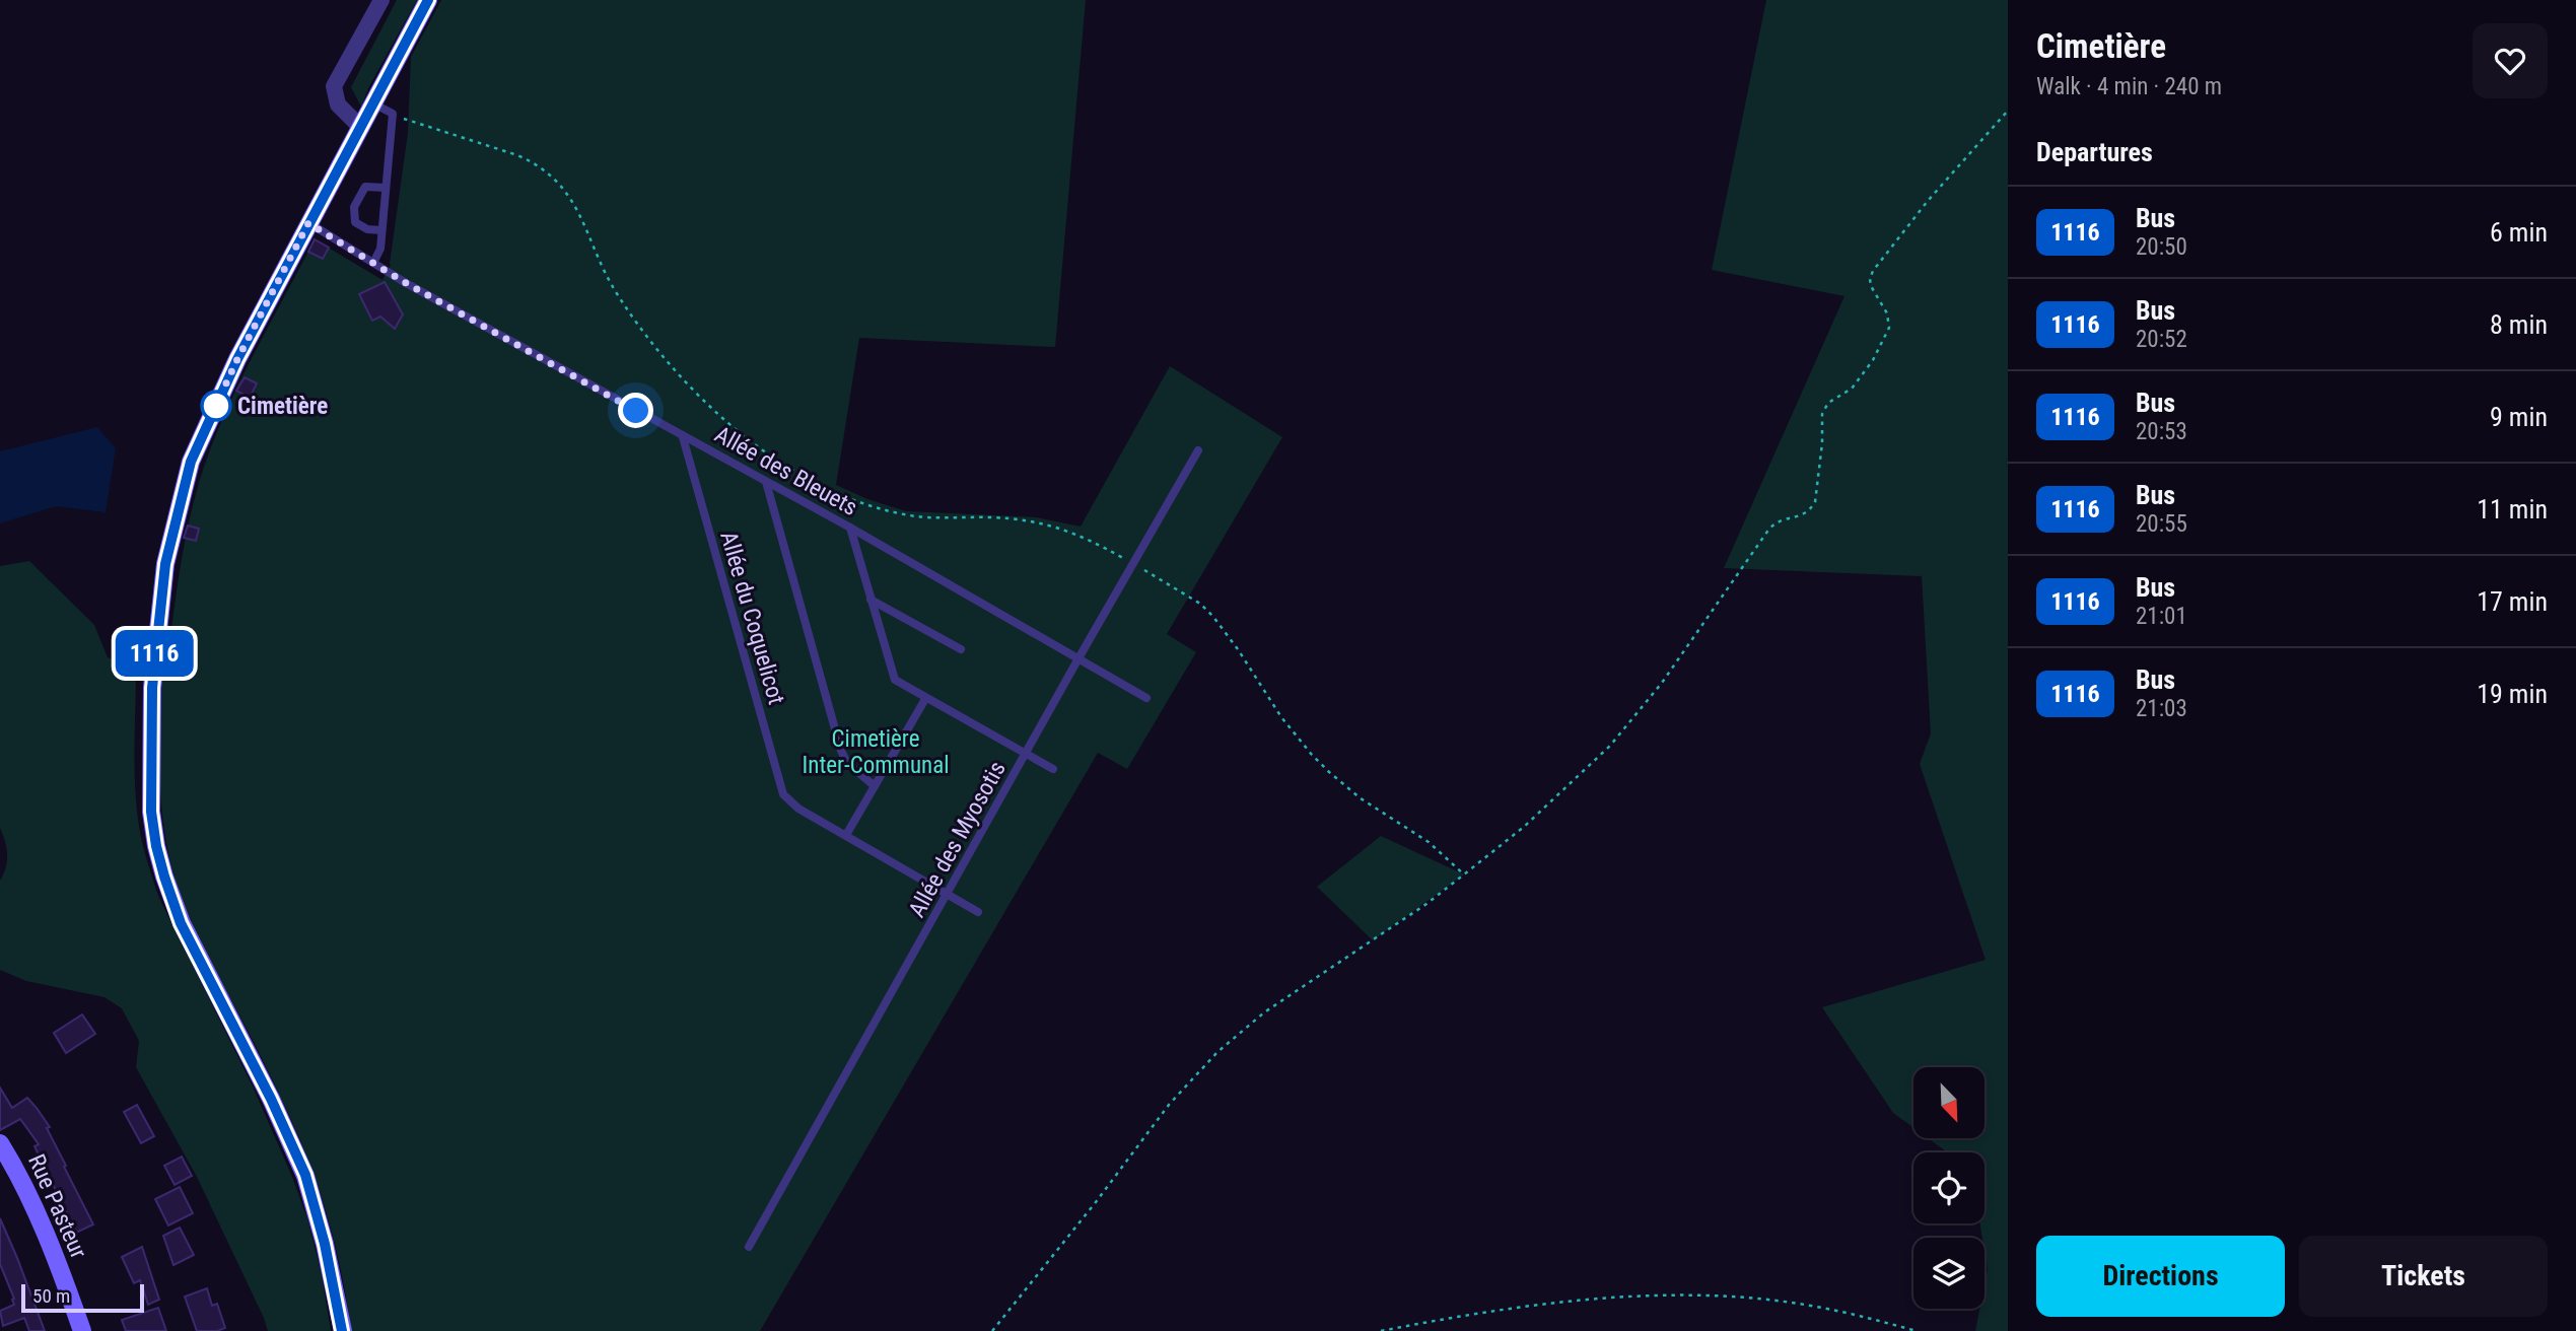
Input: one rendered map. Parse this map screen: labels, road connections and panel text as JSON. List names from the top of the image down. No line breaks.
{"streets":{"main road":["Rue Pasteur"],"lane":["Allée des Bleuets","Allée du Coquelicot","Allée des Myosotis"]},"crossings":[["Allée des Bleuets","Allée du Coquelicot"],["Allée des Bleuets","Allée des Myosotis"],["Allée du Coquelicot","Allée des Myosotis"]],"parks":["Cimetière Inter-Communal"],"places":["Cimetière"],"lines":["bus line 1116"],"scale_bar":"50 m","north":"bottom right","page":{"on_map":"1116","heading":[["Cimetière","Walk · 4 min · 240 m"],"Departures"],"list":[{"mark":"1116","name":"Bus","note":"20:50","value":"6 min"},{"mark":"1116","name":"Bus","note":"20:52","value":"8 min"},{"mark":"1116","name":"Bus","note":"20:53","value":"9 min"},{"mark":"1116","name":"Bus","note":"20:55","value":"11 min"},{"mark":"1116","name":"Bus","note":"21:01","value":"17 min"},{"mark":"1116","name":"Bus","note":"21:03","value":"19 min"}],"buttons":["Directions","Tickets"],"scale":"50 m"}}
